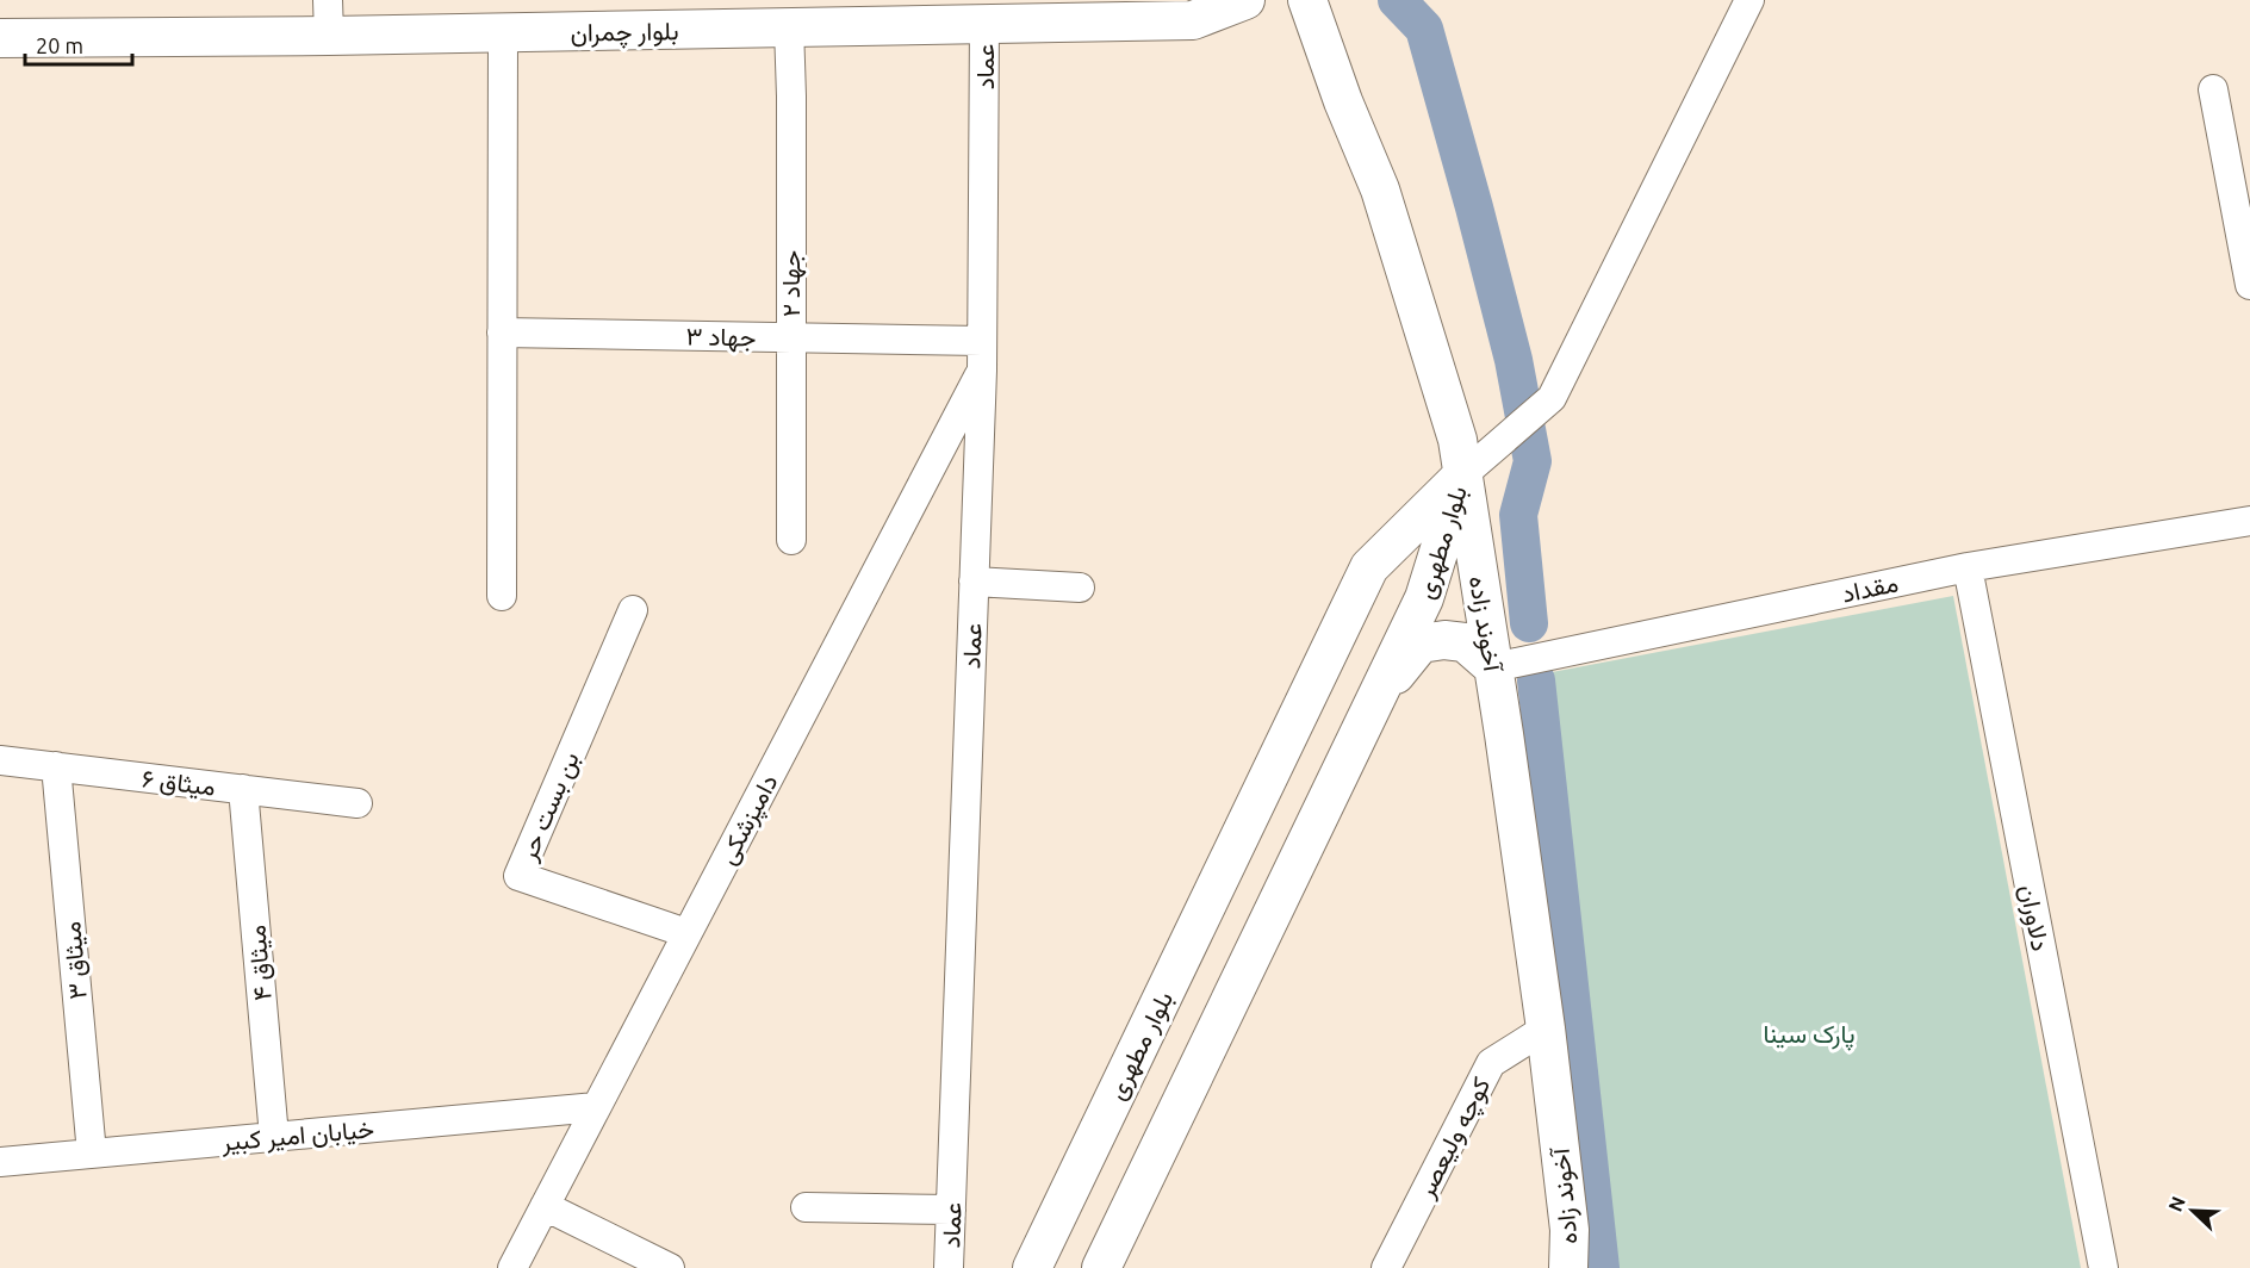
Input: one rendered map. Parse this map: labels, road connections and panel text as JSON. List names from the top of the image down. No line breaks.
{"streets":{"street":["بلوار چمران","عماد","جهاد ۲","جهاد ۳","بلوار مطهری","مقداد","آخوند زاده","میثاق ۶","بن بست حر","دامپزشکی","دلاوران","میثاق ۳","میثاق ۴","خیابان امیر کبیر","کوچه ولیعصر"]},"crossings":[["بلوار چمران","عماد"],["بلوار چمران","جهاد ۲"],["عماد","جهاد ۳"],["عماد","دامپزشکی"],["جهاد ۲","جهاد ۳"],["بلوار مطهری","آخوند زاده"],["مقداد","آخوند زاده"],["مقداد","دلاوران"],["آخوند زاده","کوچه ولیعصر"],["میثاق ۶","میثاق ۳"],["میثاق ۶","میثاق ۴"],["بن بست حر","دامپزشکی"],["دامپزشکی","خیابان امیر کبیر"],["میثاق ۳","خیابان امیر کبیر"],["میثاق ۴","خیابان امیر کبیر"]],"parks":["پارک سینا"],"scale_bar":"20 m","north":"top left"}
